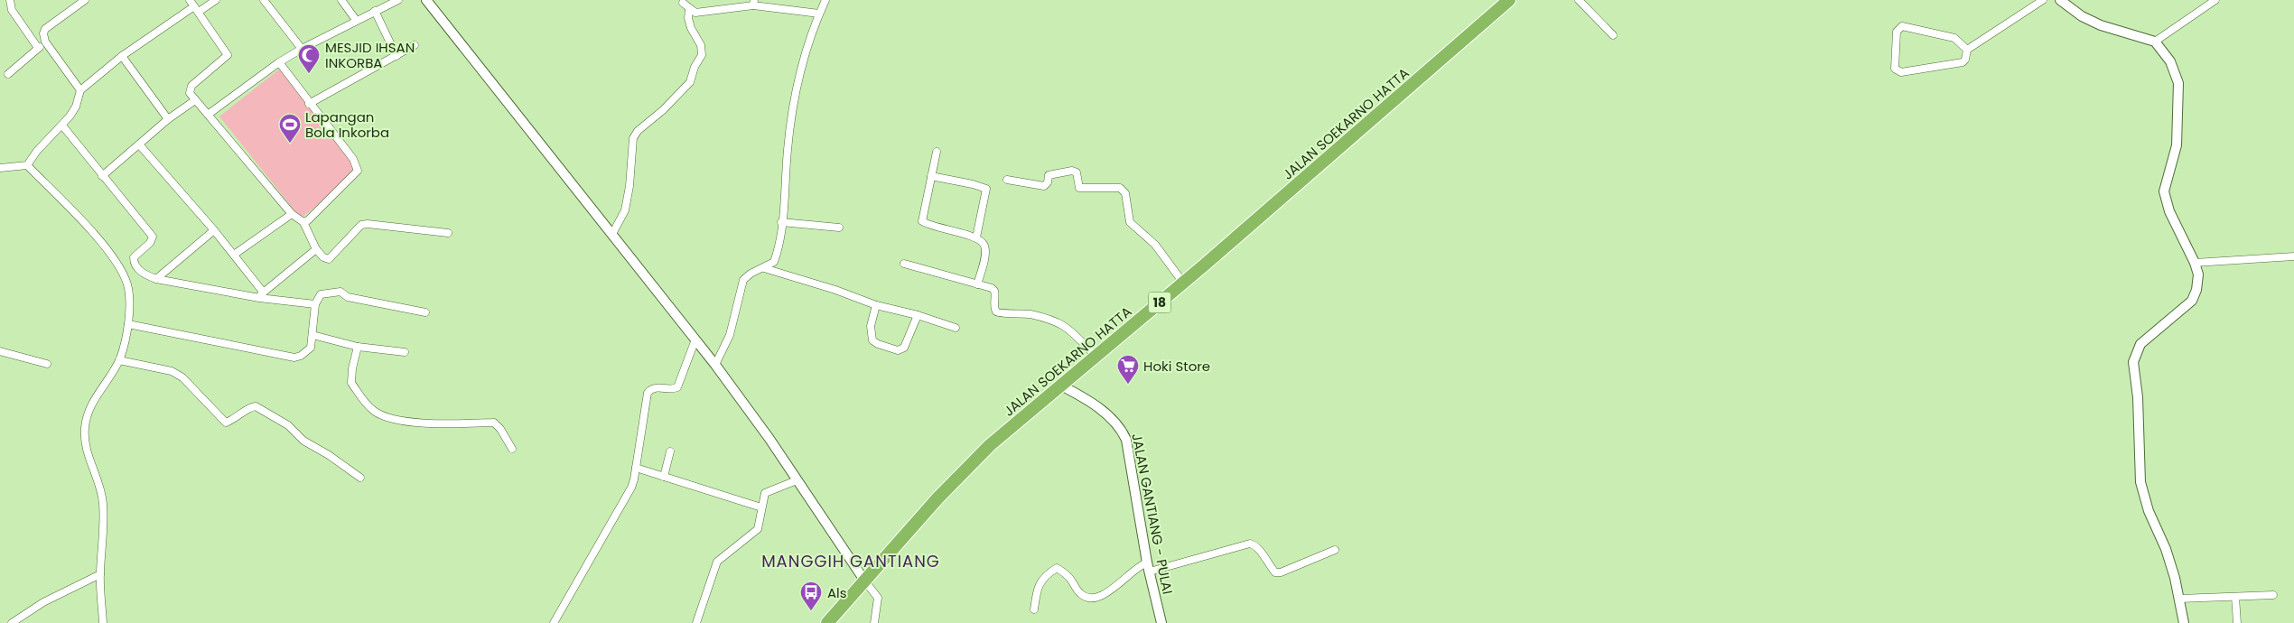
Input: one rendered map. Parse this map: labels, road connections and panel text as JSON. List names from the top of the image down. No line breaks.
{"streets":{"highway":["JALAN SOEKARNO HATTA","18"],"street":["JALAN GANTIANG - PULAI"]},"crossings":[["JALAN SOEKARNO HATTA","JALAN GANTIANG - PULAI"]],"districts":["MANGGIH GANTIANG"],"places":{"mosque":["MESJID IHSAN INKORBA"],"sports":["Lapangan Bola Inkorba"],"supermarket":["Hoki Store"],"bus stop":["Als"]}}
